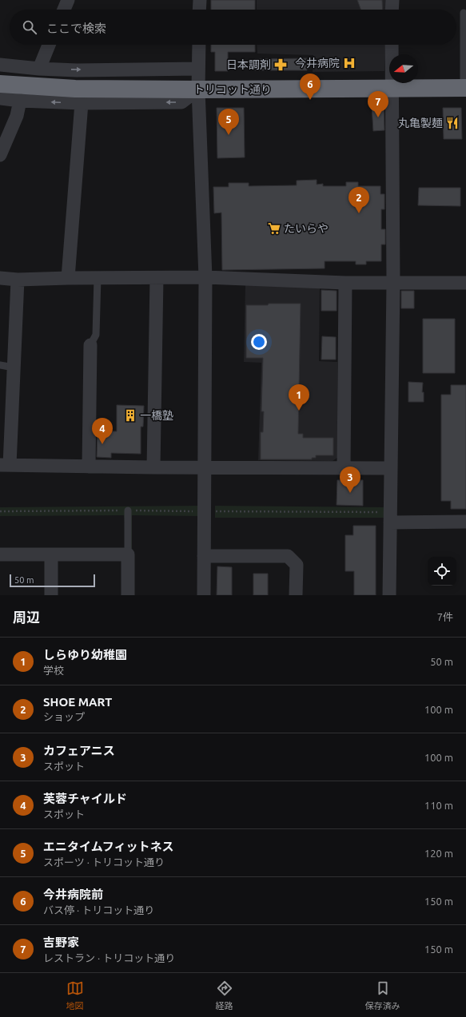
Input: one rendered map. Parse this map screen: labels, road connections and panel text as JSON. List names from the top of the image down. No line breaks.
{"streets":{"highway":["トリコット通り"]},"places":{"hospital":["今井病院"],"pharmacy":["日本調剤"],"restaurant":["丸亀製麺"],"supermarket":["たいらや"],"building":["一橋塾"]},"scale_bar":"50 m","north":"left","page":{"search":"ここで検索","pins":["6","7","5","2","1","4","3"],"scale":"50 m","heading":["周辺","7件"],"list":[{"mark":"1","name":"しらゆり幼稚園","note":"学校","value":"50 m"},{"mark":"2","name":"SHOE MART","note":"ショップ","value":"100 m"},{"mark":"3","name":"カフェアニス","note":"スポット","value":"100 m"},{"mark":"4","name":"芙蓉チャイルド","note":"スポット","value":"110 m"},{"mark":"5","name":"エニタイムフィットネス","note":"スポーツ · トリコット通り","value":"120 m"},{"mark":"6","name":"今井病院前","note":"バス停 · トリコット通り","value":"150 m"},{"mark":"7","name":"吉野家","note":"レストラン · トリコット通り","value":"150 m"}],"nav":["地図","経路","保存済み"]}}
